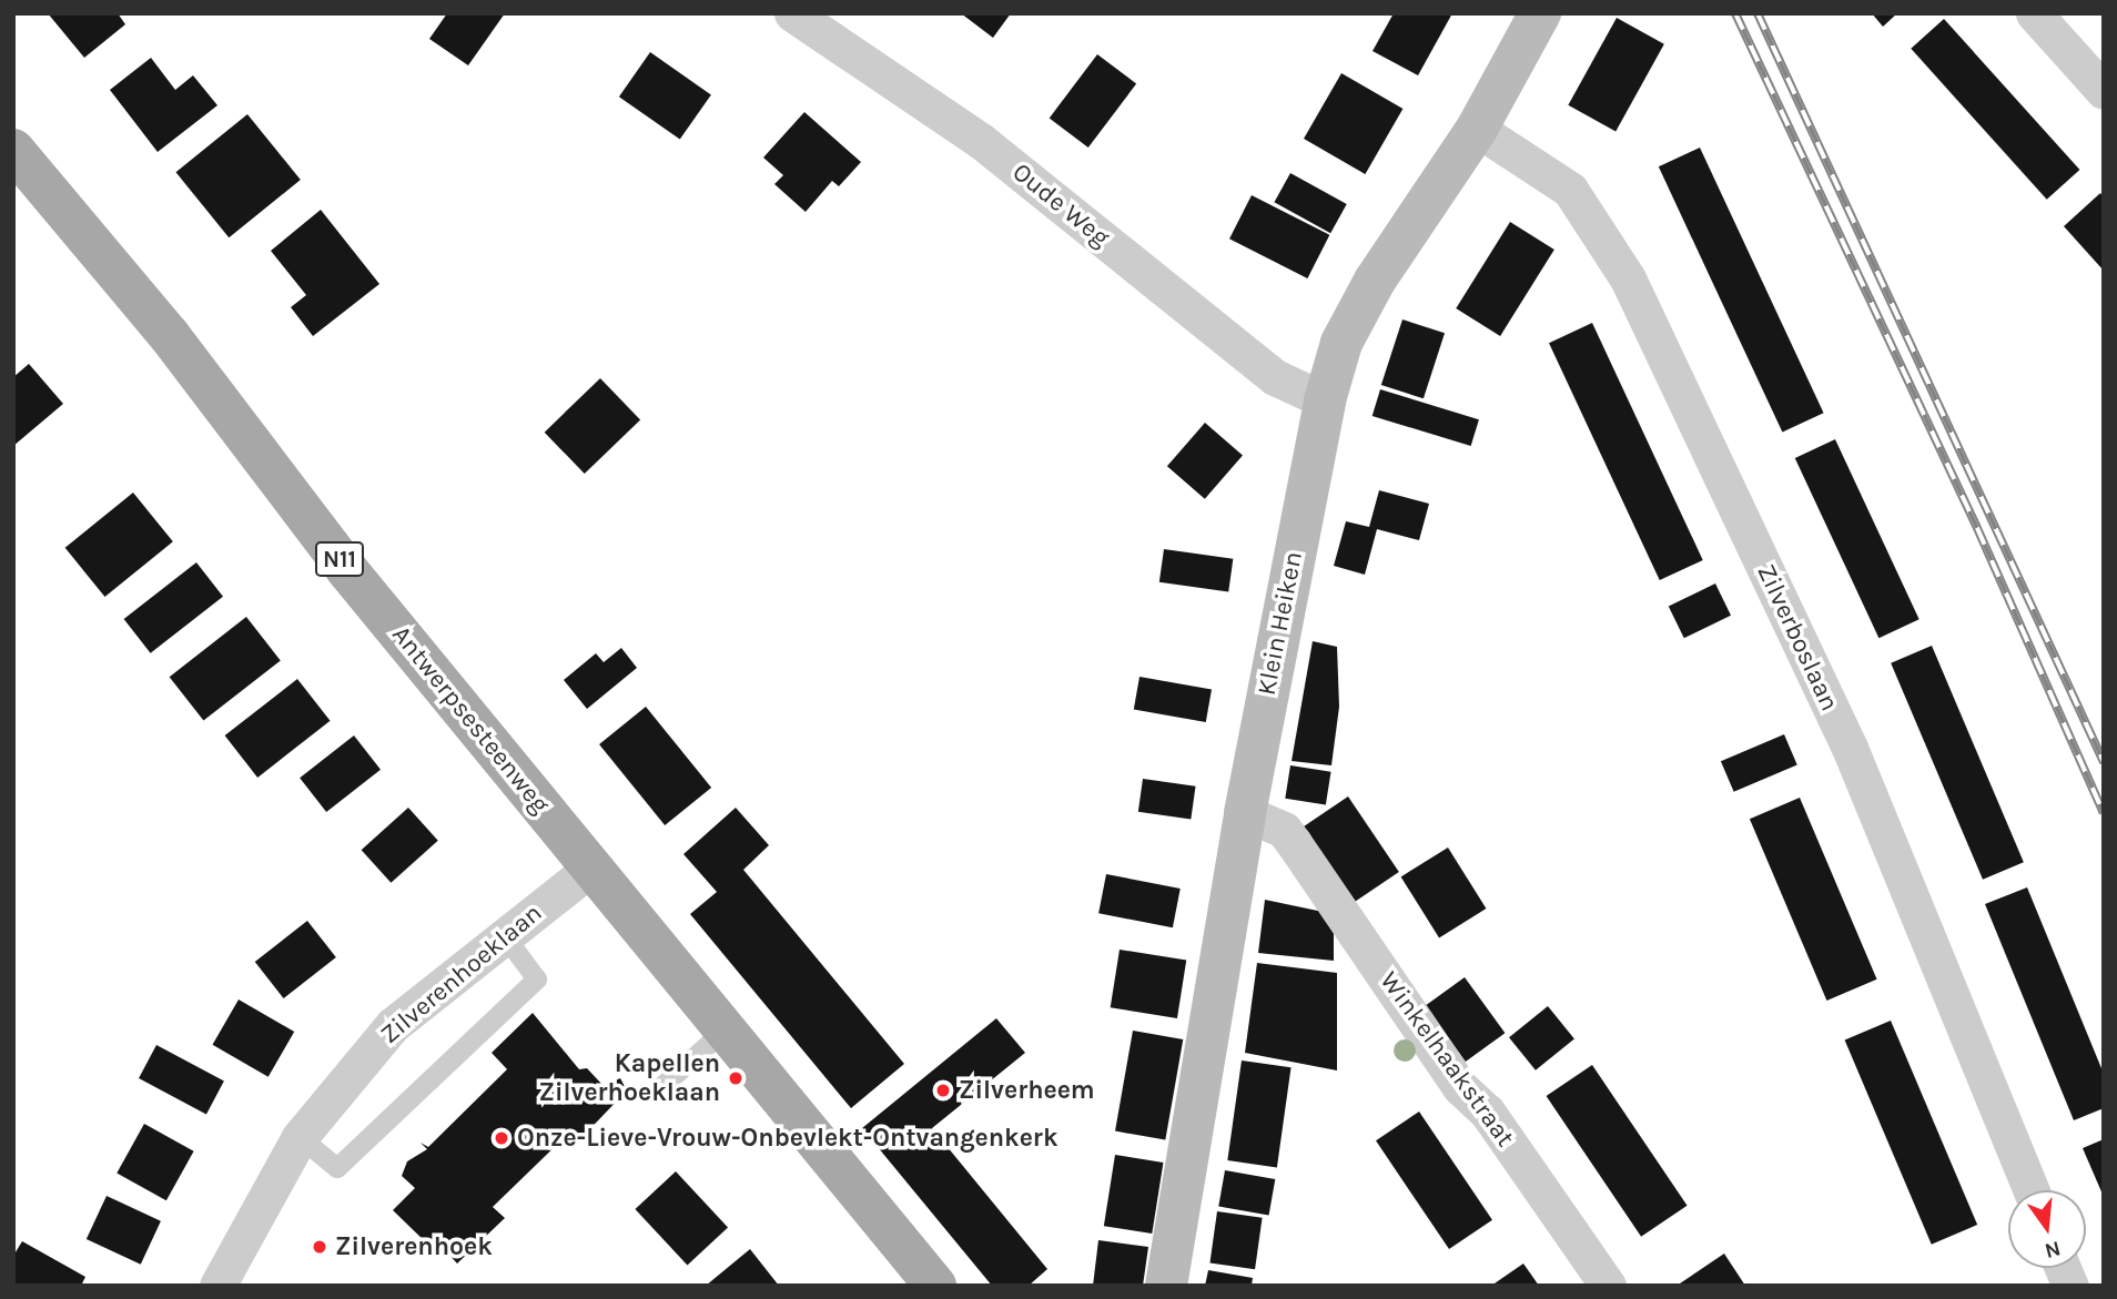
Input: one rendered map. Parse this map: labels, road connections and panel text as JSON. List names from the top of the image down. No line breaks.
{"streets":{"main road":["N11","Antwerpsesteenweg"],"street":["Oude Weg","Klein Heiken","Zilverboslaan","Zilverenhoeklaan","Winkelhaakstraat"]},"crossings":[["Oude Weg","Klein Heiken"],["Klein Heiken","Zilverboslaan"],["Klein Heiken","Winkelhaakstraat"],["Antwerpsesteenweg","Zilverenhoeklaan"]],"places":["Kapellen Zilverhoeklaan","Zilverheem","Onze-Lieve-Vrouw-Onbevlekt-Ontvangenkerk","Zilverenhoek"],"north":"bottom"}
